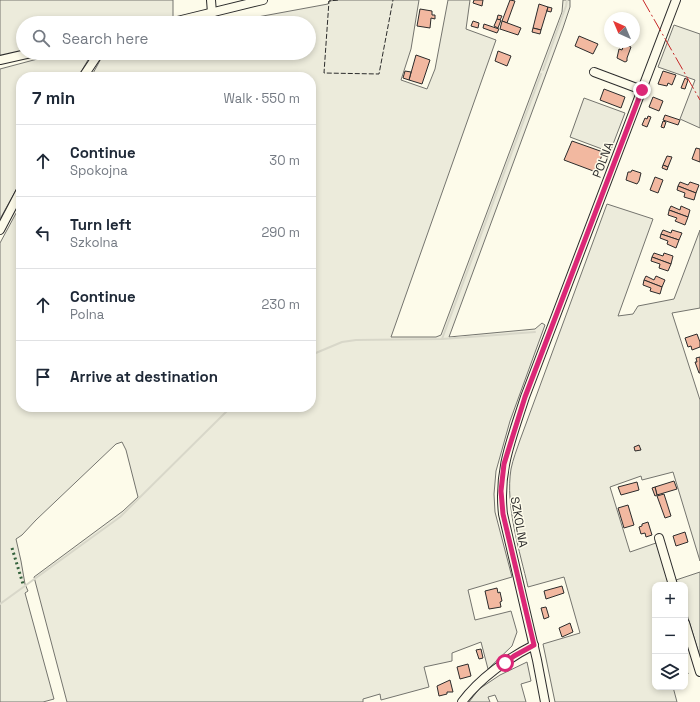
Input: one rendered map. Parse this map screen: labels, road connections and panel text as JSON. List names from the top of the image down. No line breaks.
{"streets":{"street":["POLNA","SZKOLNA"]},"crossings":[["POLNA","SZKOLNA"]],"north":"top left","page":{"search":"Search here","heading":["7 min","Walk · 550 m"],"list":[["Continue","Spokojna","30 m"],["Turn left","Szkolna","290 m"],["Continue","Polna","230 m"],"Arrive at destination"],"map_buttons":["+","−"]}}
